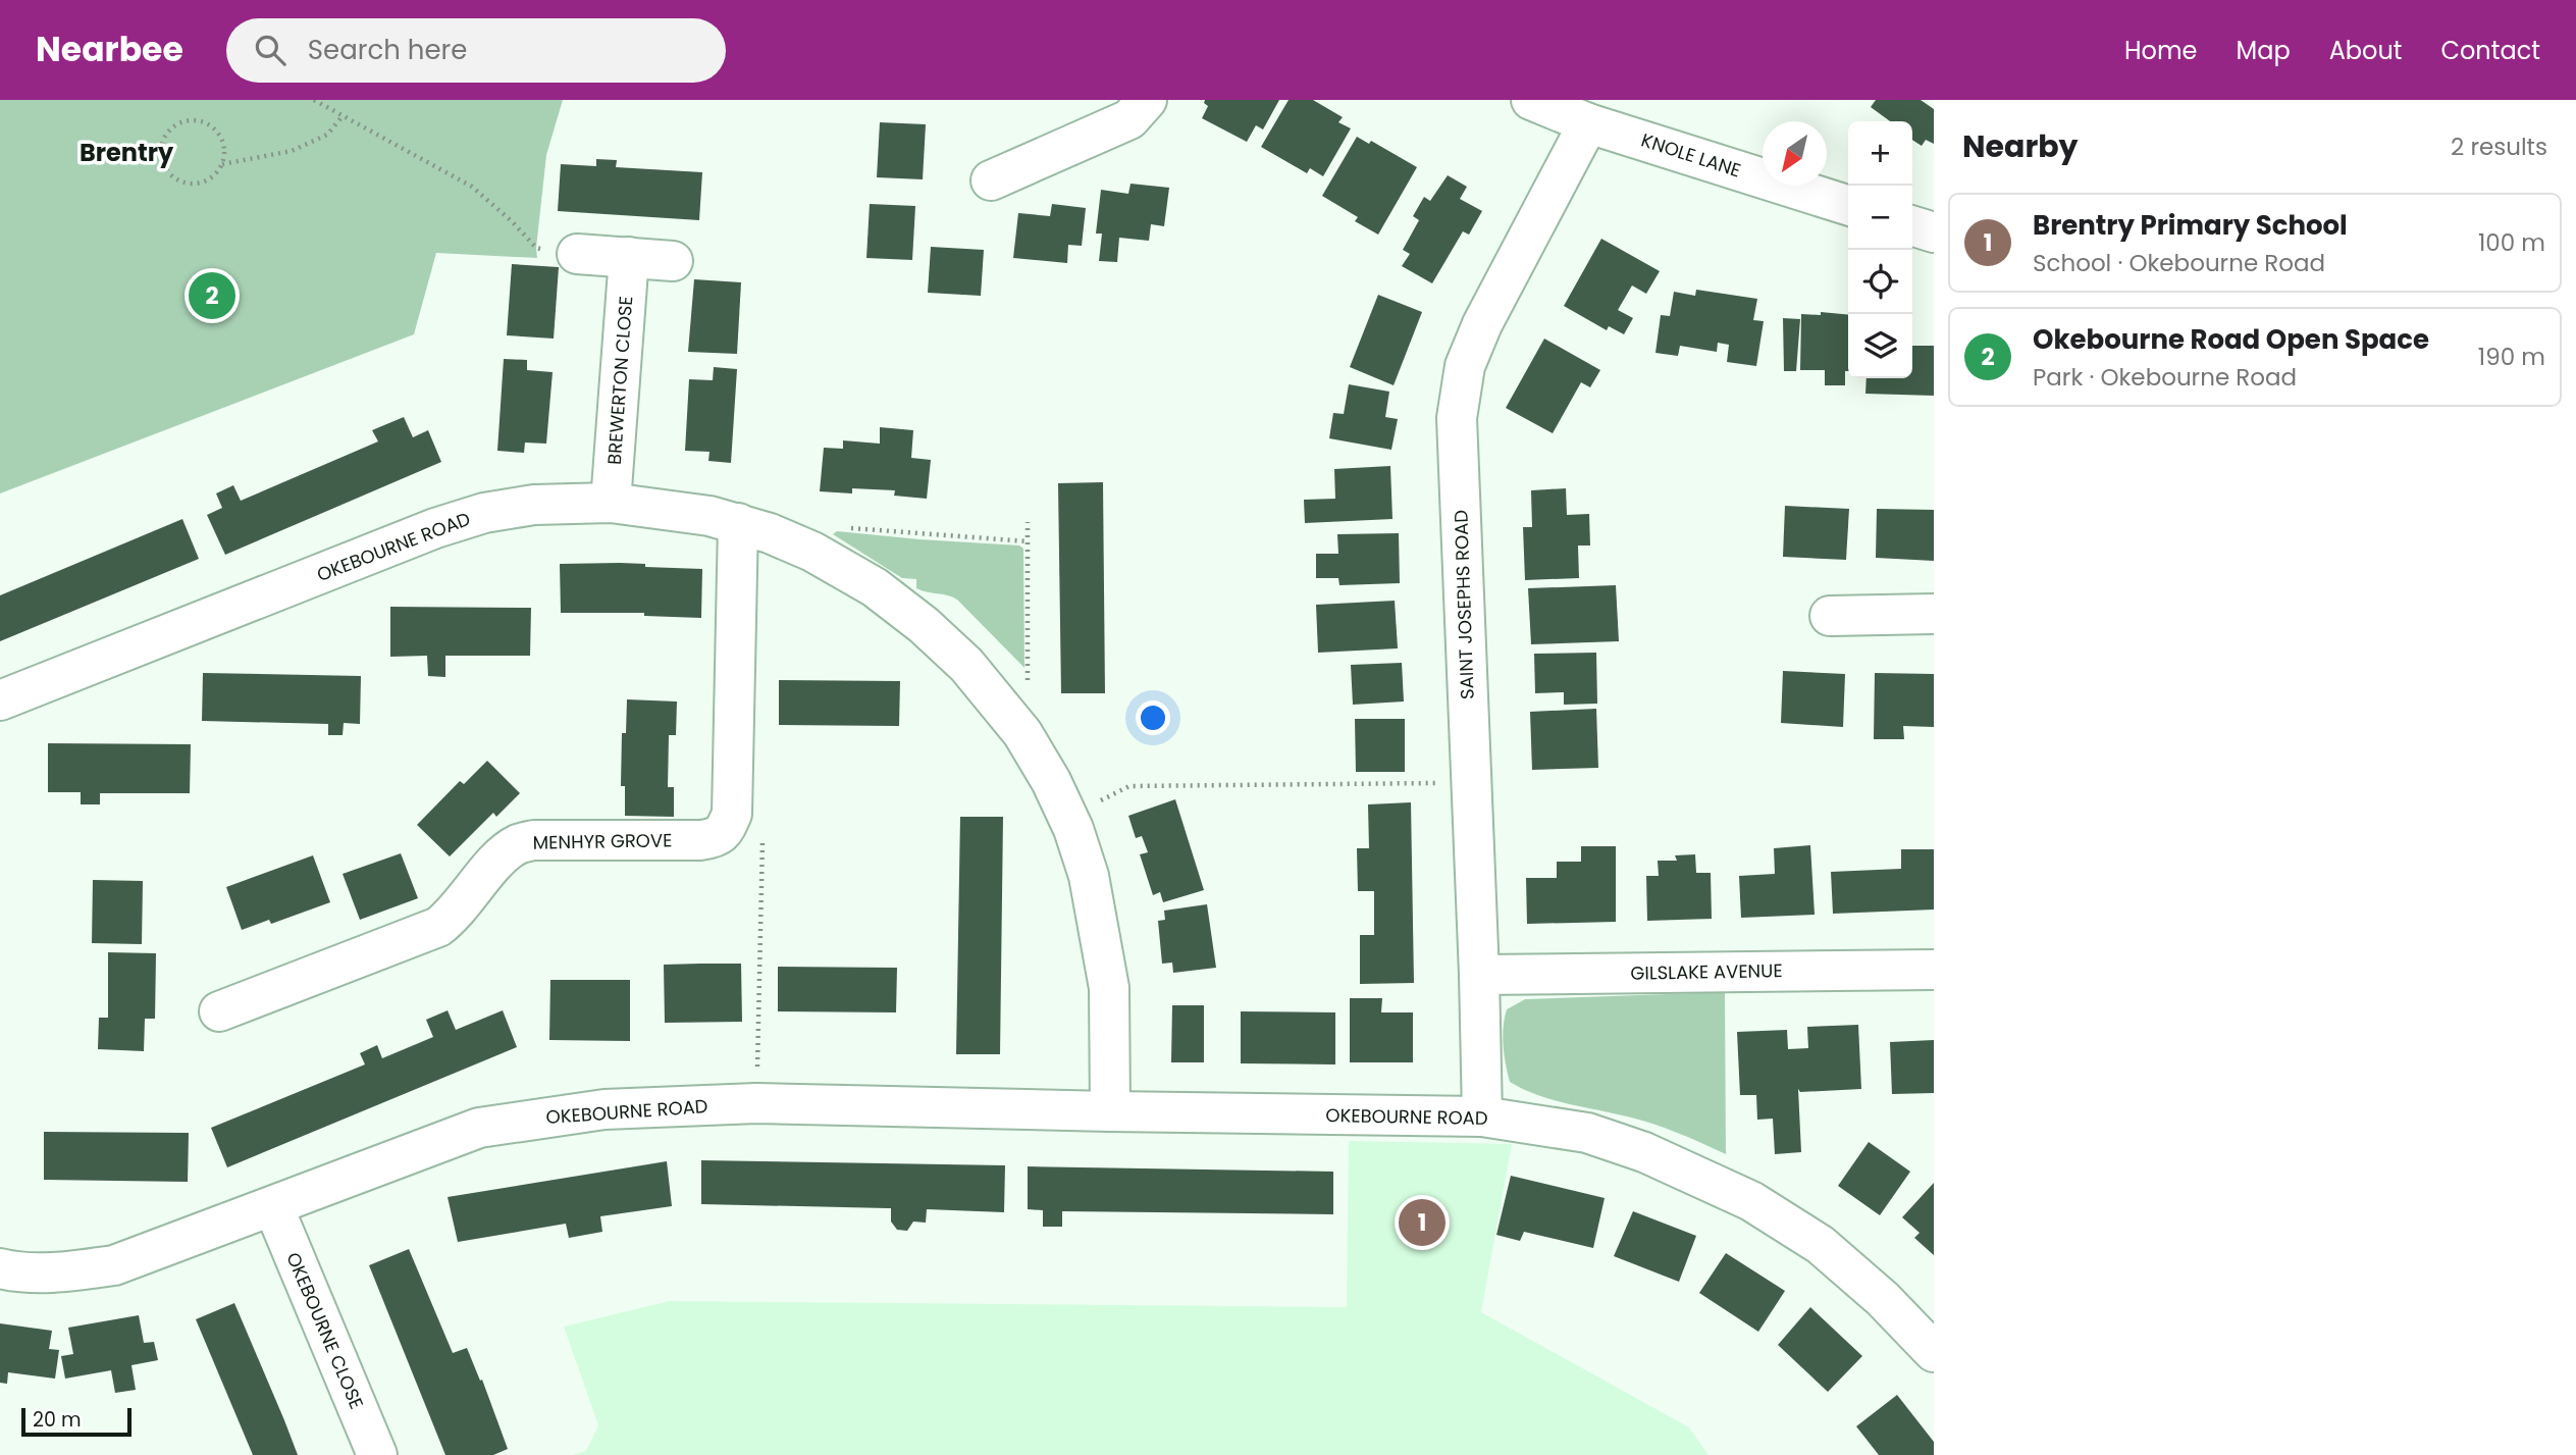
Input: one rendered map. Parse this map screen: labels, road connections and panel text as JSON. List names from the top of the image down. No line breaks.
{"streets":{"street":["KNOLE LANE","BREWERTON CLOSE","OKEBOURNE ROAD","SAINT JOSEPHS ROAD","MENHYR GROVE","GILSLAKE AVENUE","OKEBOURNE CLOSE"]},"crossings":[["KNOLE LANE","SAINT JOSEPHS ROAD"],["BREWERTON CLOSE","OKEBOURNE ROAD"],["OKEBOURNE ROAD","SAINT JOSEPHS ROAD"],["OKEBOURNE ROAD","MENHYR GROVE"],["OKEBOURNE ROAD","OKEBOURNE CLOSE"],["SAINT JOSEPHS ROAD","GILSLAKE AVENUE"]],"districts":["Brentry"],"scale_bar":"20 m","north":"bottom left","page":{"header":"Nearbee","search":"Search here","nav":["Home","Map","About","Contact"],"heading":["Nearby","2 results"],"map_buttons":["+","−"],"list":[{"mark":"1","name":"Brentry Primary School","note":"School · Okebourne Road","value":"100 m"},{"mark":"2","name":"Okebourne Road Open Space","note":"Park · Okebourne Road","value":"190 m"}],"pins":["2","1"],"scale":"20 m"}}
